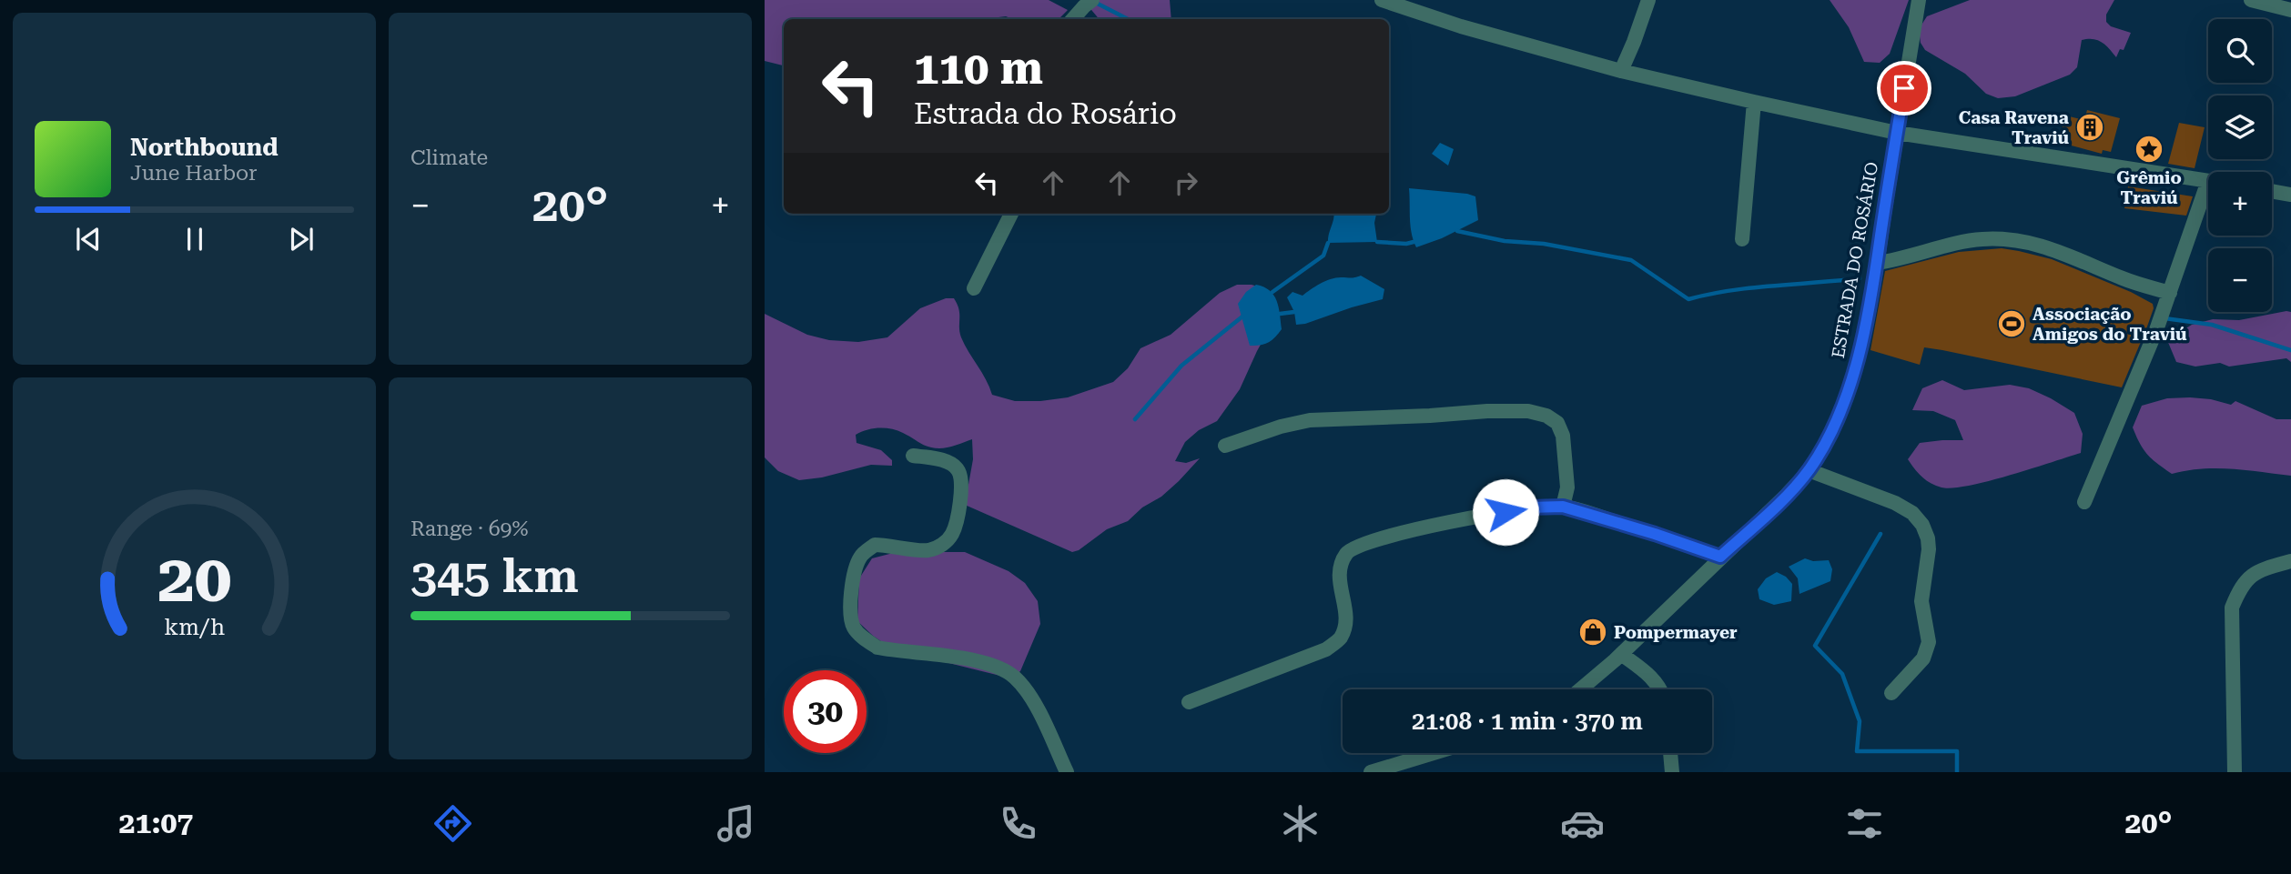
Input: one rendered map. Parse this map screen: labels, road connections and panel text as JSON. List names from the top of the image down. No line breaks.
{"streets":{"street":["ESTRADA DO ROSÁRIO"]},"places":{"building":["Casa Ravena Traviú"],"place":["Grêmio Traviú"],"sports":["Associação Amigos do Traviú"],"shop":["Pompermayer"]},"page":{"tile":["Climate",["Range · 69%","345 km"]],"map_buttons":["+","−"],"turn":["110 m","Estrada do Rosário"],"song":["Northbound","June Harbor"],"heat":["−","20°","+"],"limit":"30","trip":"21:08 · 1 min · 370 m","tabs":["21:07","20°"],"gauge":["20","km/h"]}}
